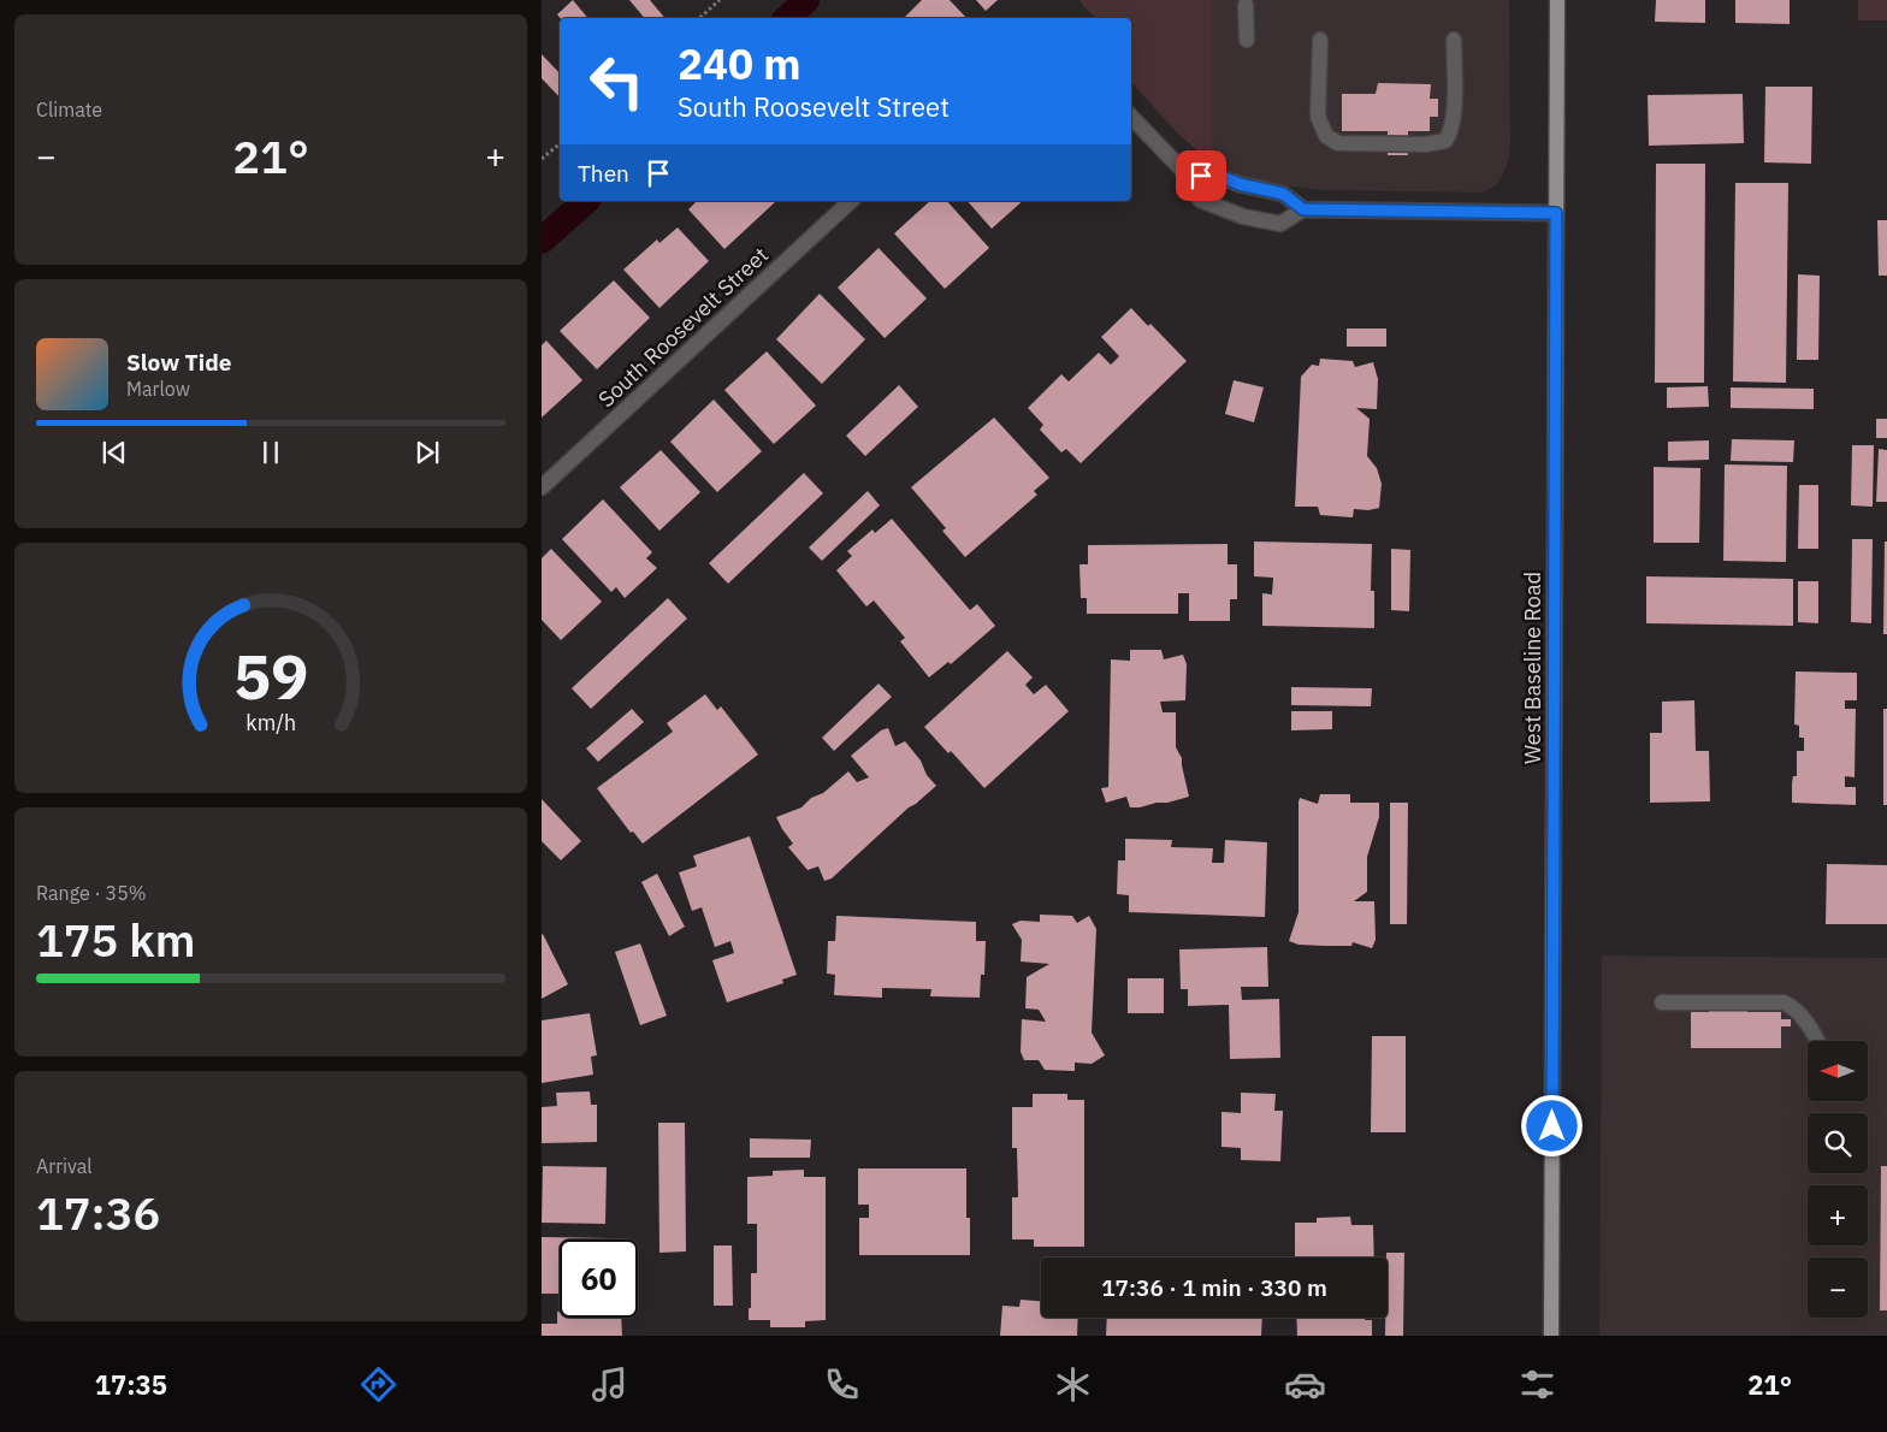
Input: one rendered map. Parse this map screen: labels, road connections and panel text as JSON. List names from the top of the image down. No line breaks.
{"streets":{"main road":["West Baseline Road"],"street":["South Roosevelt Street"]},"north":"left","page":{"tile":["Climate",["Range · 35%","175 km"],["Arrival","17:36"]],"turn":["240 m","South Roosevelt Street"],"heat":["−","21°","+"],"then":"Then","song":["Slow Tide","Marlow"],"map_buttons":["+","−"],"limit":"60","trip":"17:36 · 1 min · 330 m","tabs":["17:35","21°"],"gauge":["59","km/h"]}}
